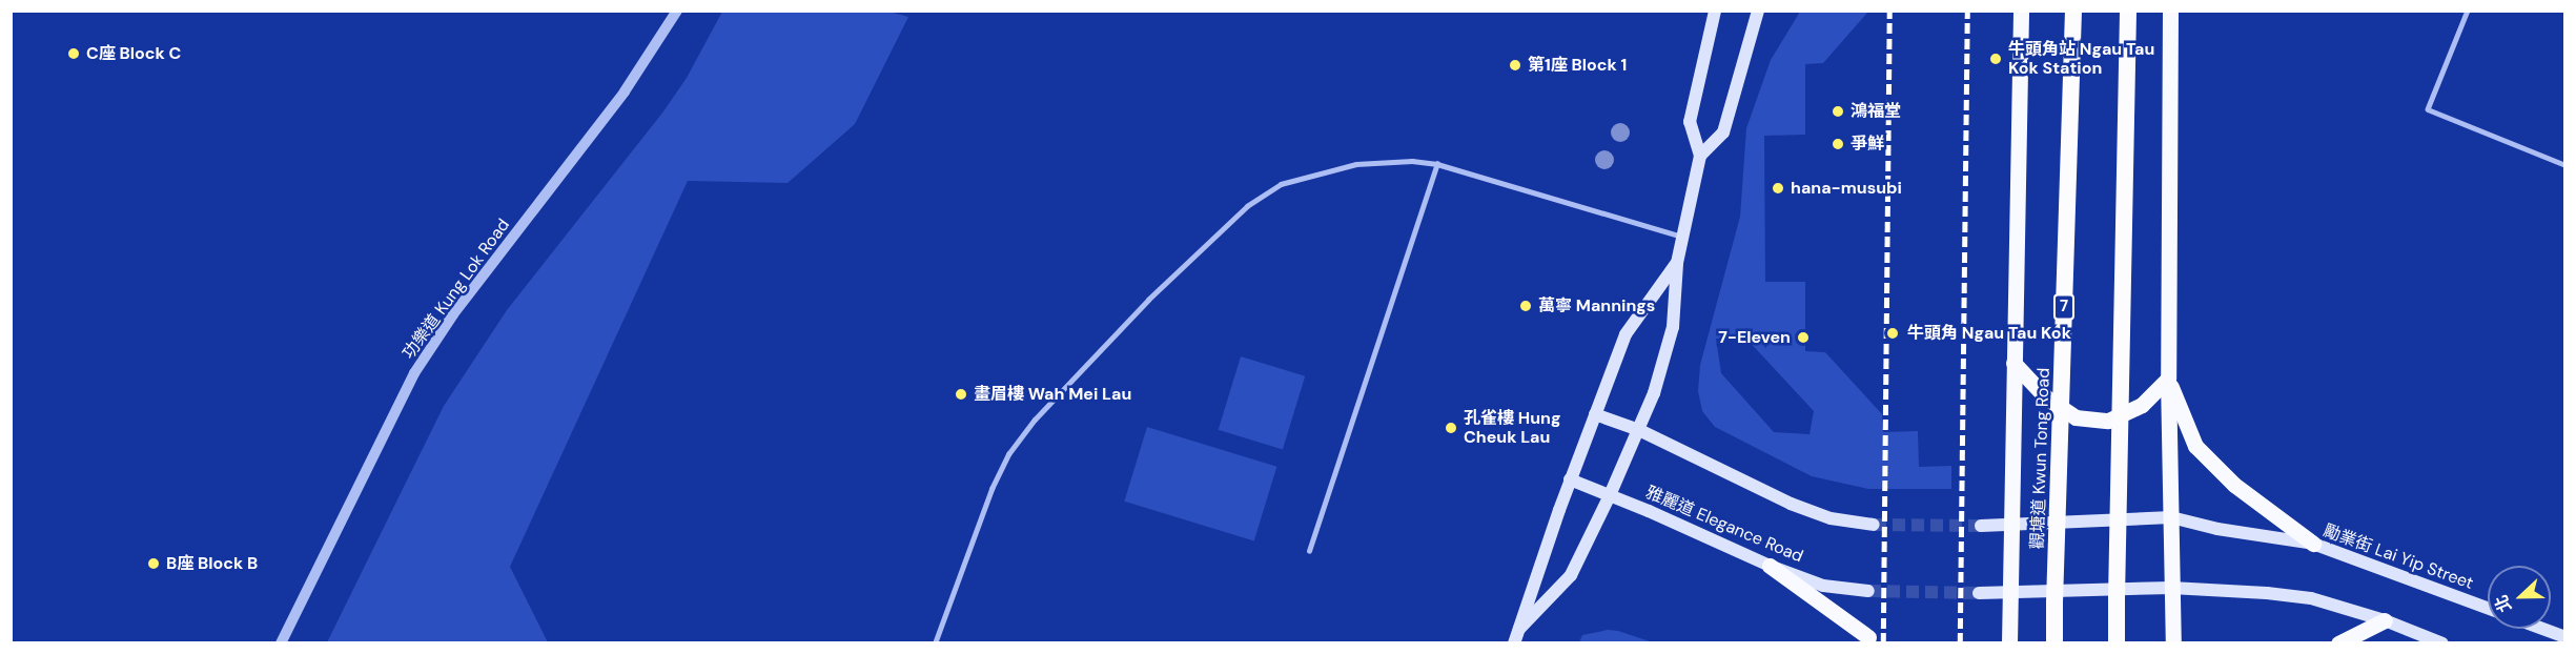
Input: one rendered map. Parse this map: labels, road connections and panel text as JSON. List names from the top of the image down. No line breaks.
{"streets":{"highway":["7","觀塘道 Kwun Tong Road"],"main road":["雅麗道 Elegance Road","勵業街 Lai Yip Street"],"street":["功樂道 Kung Lok Road"]},"places":["C座 Block C","牛頭角站 Ngau Tau Kok Station","第1座 Block 1","鴻福堂","爭鮮","hana-musubi","萬寧 Mannings","牛頭角 Ngau Tau Kok","7-Eleven","畫眉樓 Wah Mei Lau","孔雀樓 Hung Cheuk Lau","B座 Block B"],"north":"left"}
